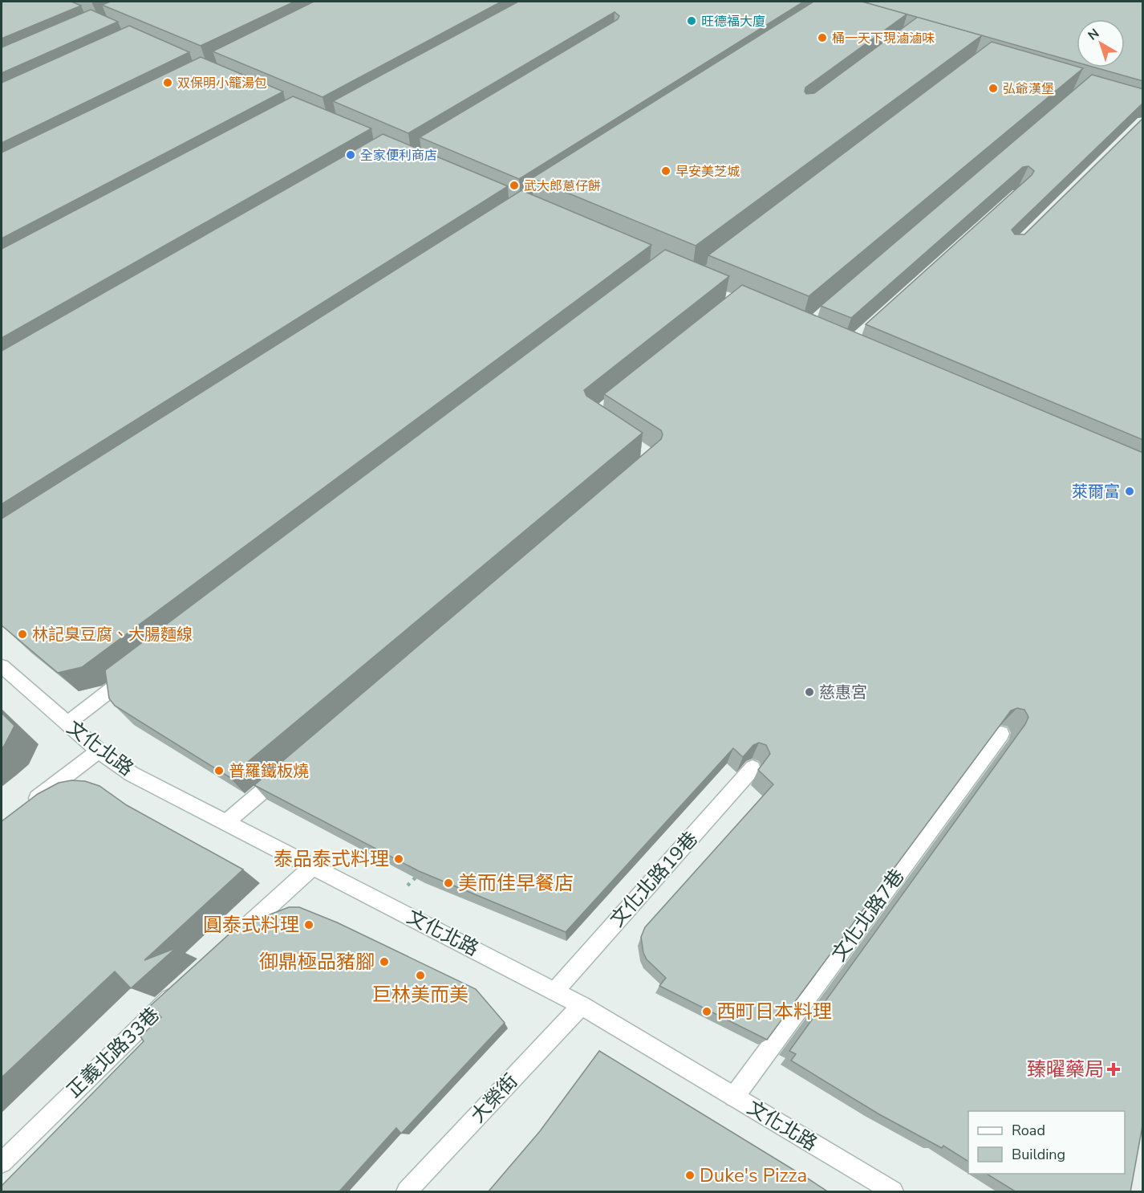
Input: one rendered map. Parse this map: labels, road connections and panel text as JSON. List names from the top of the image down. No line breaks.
{"streets":{"street":["文化北路","文化北路19巷","文化北路7巷","正義北路33巷","大榮街"]},"crossings":[["文化北路","文化北路19巷"],["文化北路","文化北路7巷"],["文化北路","大榮街"]],"places":{"other":["旺德福大廈","桶一天下現滷滷味","双保明小籠湯包","弘爺漢堡","全家便利商店","早安美芝城","武大郎蔥仔餅","萊爾富","林記臭豆腐、大腸麵線","慈惠宮","普羅鐵板燒","泰品泰式料理","美而佳早餐店","圓泰式料理","御鼎極品豬腳","巨林美而美","西町日本料理","Duke's Pizza"],"health":["臻曜藥局"]},"legend":["Road","Building"],"north":"top left"}
